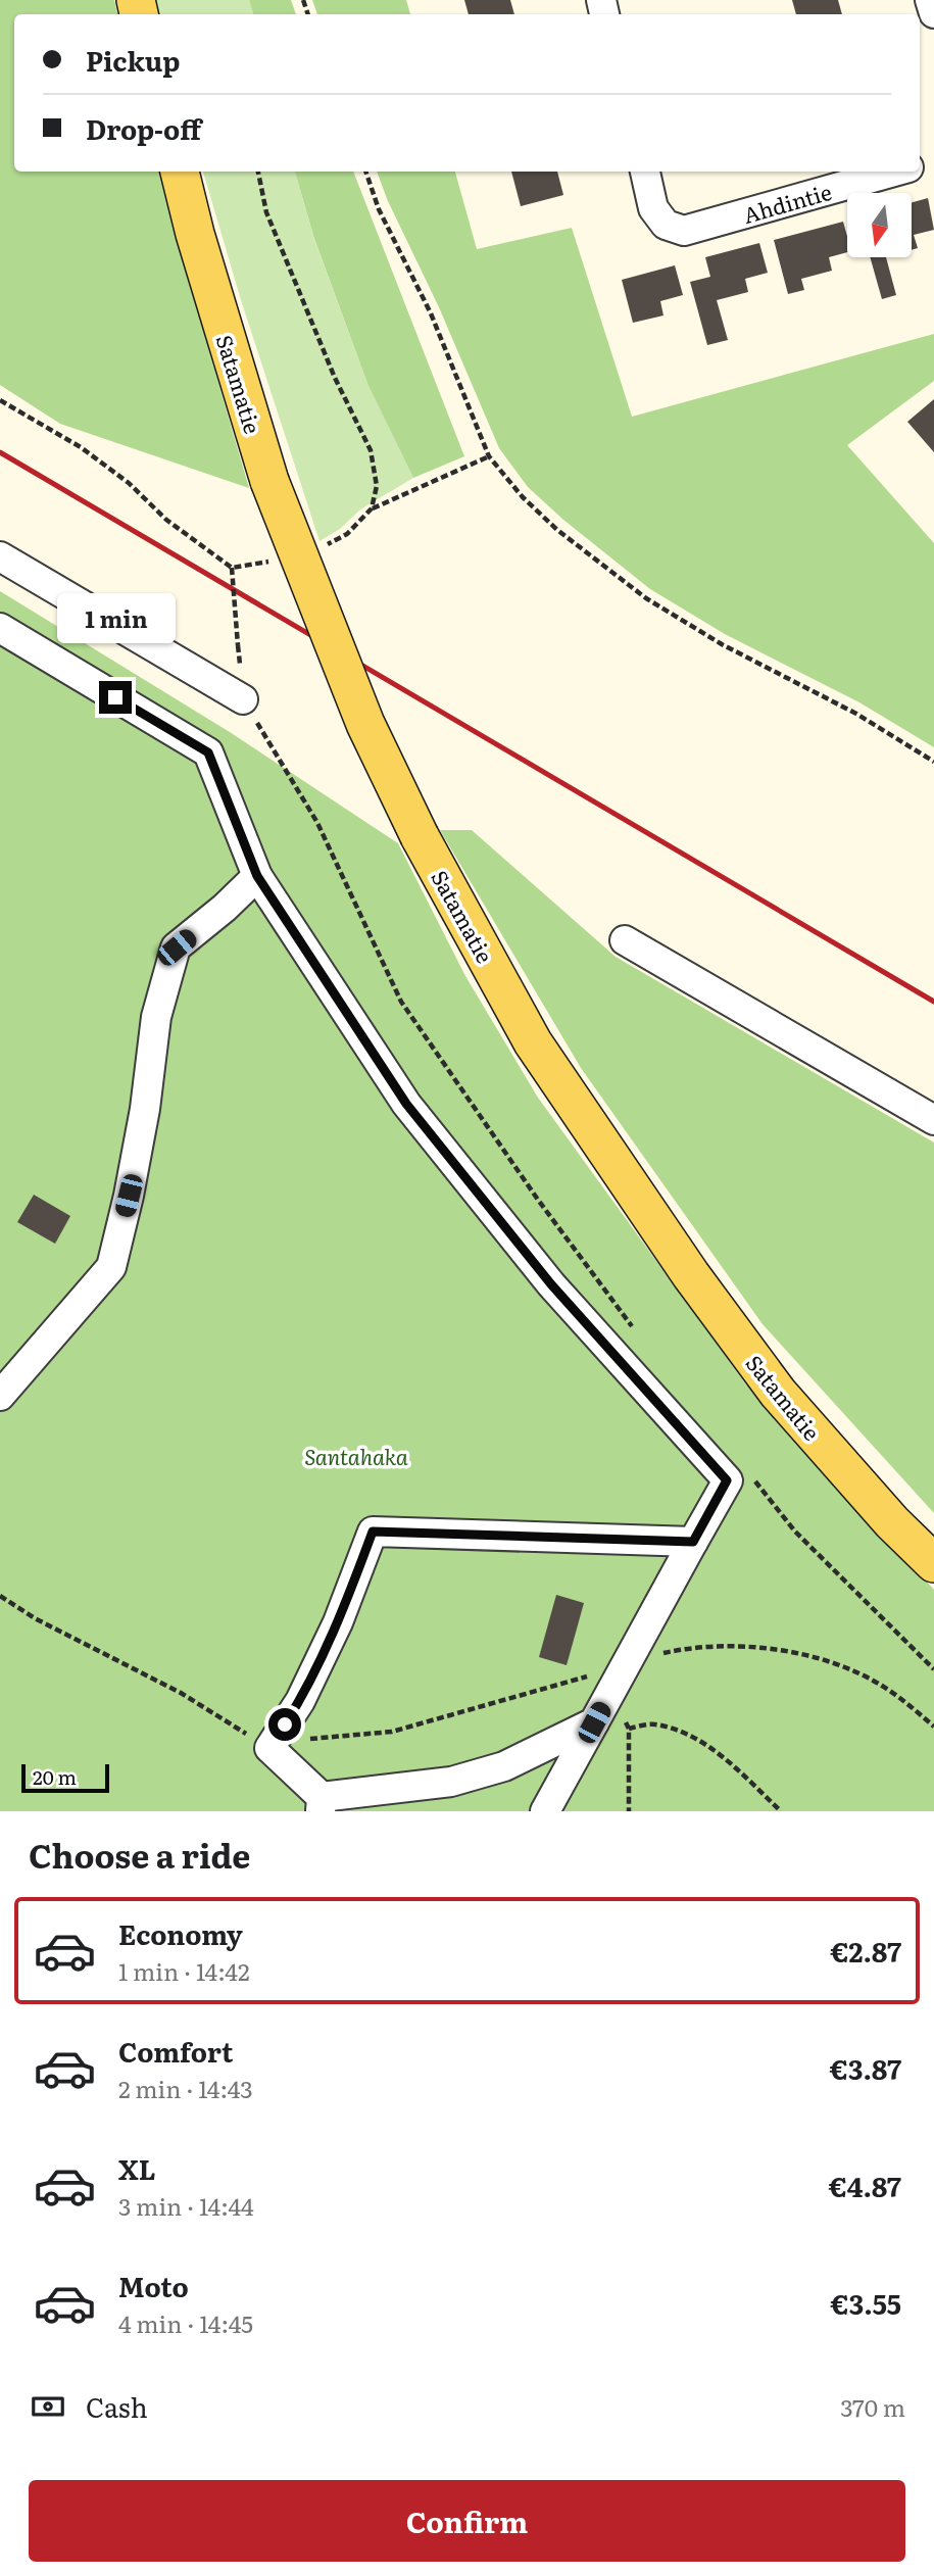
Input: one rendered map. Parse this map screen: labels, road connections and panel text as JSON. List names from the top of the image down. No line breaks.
{"streets":{"main road":["Satamatie"],"street":["Ahdintie"]},"parks":["Santahaka"],"scale_bar":"20 m","north":"bottom","page":{"banner":["Pickup","Drop-off"],"bubble":"1 min","scale":"20 m","heading":"Choose a ride","list":[{"name":"Economy","note":"1 min · 14:42","value":"€2.87"},{"name":"Comfort","note":"2 min · 14:43","value":"€3.87"},{"name":"XL","note":"3 min · 14:44","value":"€4.87"},{"name":"Moto","note":"4 min · 14:45","value":"€3.55"}],"pay":["Cash","370 m"],"buttons":"Confirm"}}
